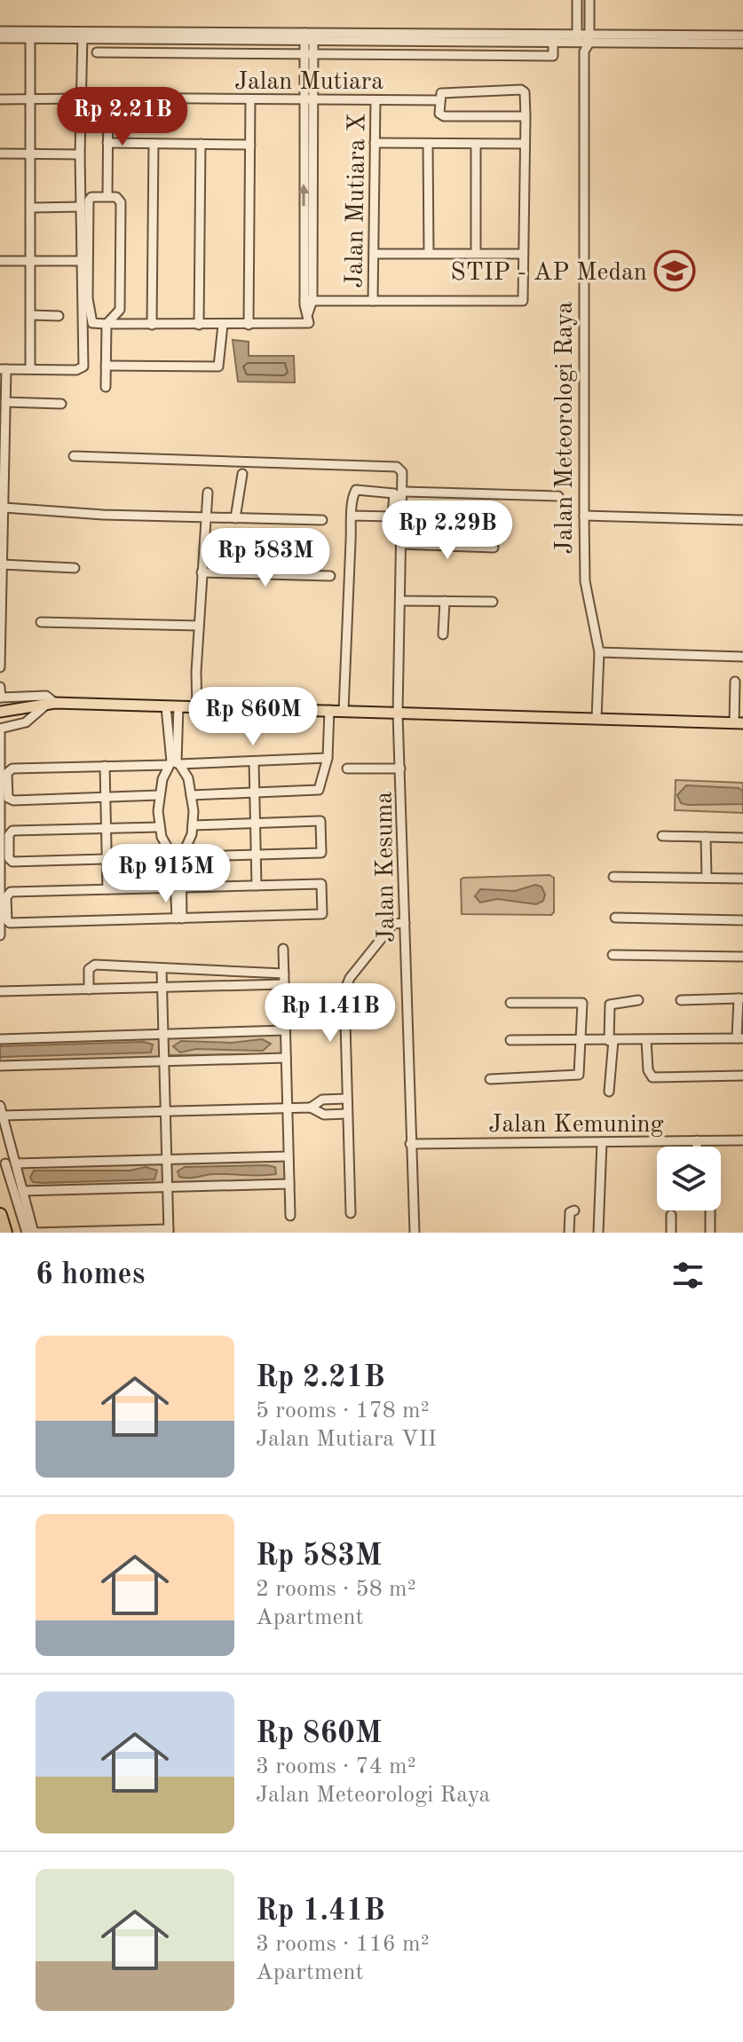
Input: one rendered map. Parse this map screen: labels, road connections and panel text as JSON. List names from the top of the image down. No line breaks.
{"streets":{"street":["Jalan Mutiara","Jalan Mutiara X","Jalan Meteorologi Raya","Jalan Kesuma","Jalan Kemuning"]},"crossings":[["Jalan Mutiara","Jalan Mutiara X"],["Jalan Kesuma","Jalan Kemuning"]],"places":{"school or university":["STIP - AP Medan"]},"page":{"price":["Rp 2.21B","Rp 2.29B","Rp 583M","Rp 860M","Rp 915M","Rp 1.41B"],"heading":"6 homes","list":[{"name":"Rp 2.21B","note":"5 rooms · 178 m² · Jalan Mutiara VII"},{"name":"Rp 583M","note":"2 rooms · 58 m² · Apartment"},{"name":"Rp 860M","note":"3 rooms · 74 m² · Jalan Meteorologi Raya"},{"name":"Rp 1.41B","note":"3 rooms · 116 m² · Apartment"}]}}
